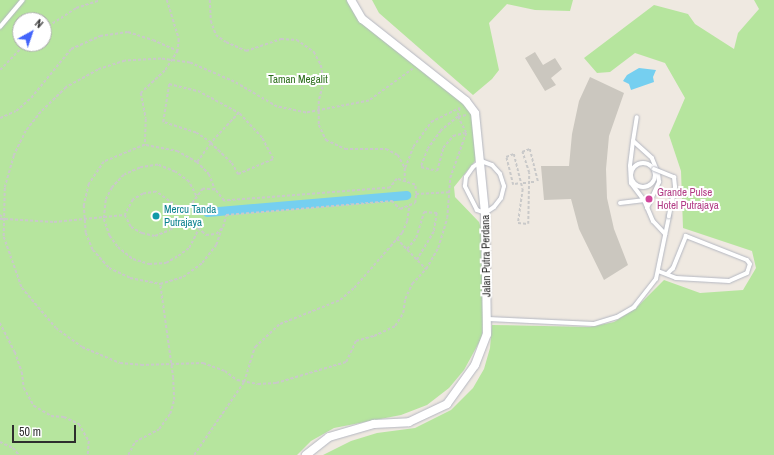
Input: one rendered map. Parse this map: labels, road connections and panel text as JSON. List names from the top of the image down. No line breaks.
{"streets":{"street":["Jalan Putra Perdana"]},"parks":["Taman Megalit"],"places":["Grande Pulse Hotel Putrajaya","Mercu Tanda Putrajaya"],"scale_bar":"50 m","north":"top right"}
